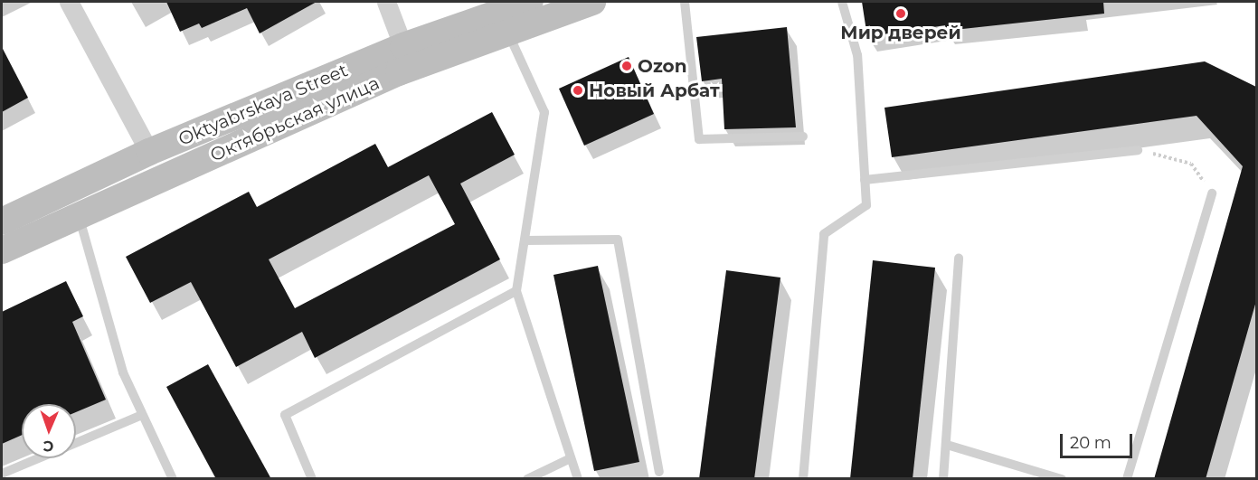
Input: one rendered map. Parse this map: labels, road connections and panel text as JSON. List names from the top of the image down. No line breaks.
{"streets":{"main road":["Oktyabrskaya Street","Октябрьская улица"]},"crossings":[["Oktyabrskaya Street","Октябрьская улица"]],"places":["Мир дверей","Ozon","Новый Арбат"],"scale_bar":"20 m","north":"bottom"}
